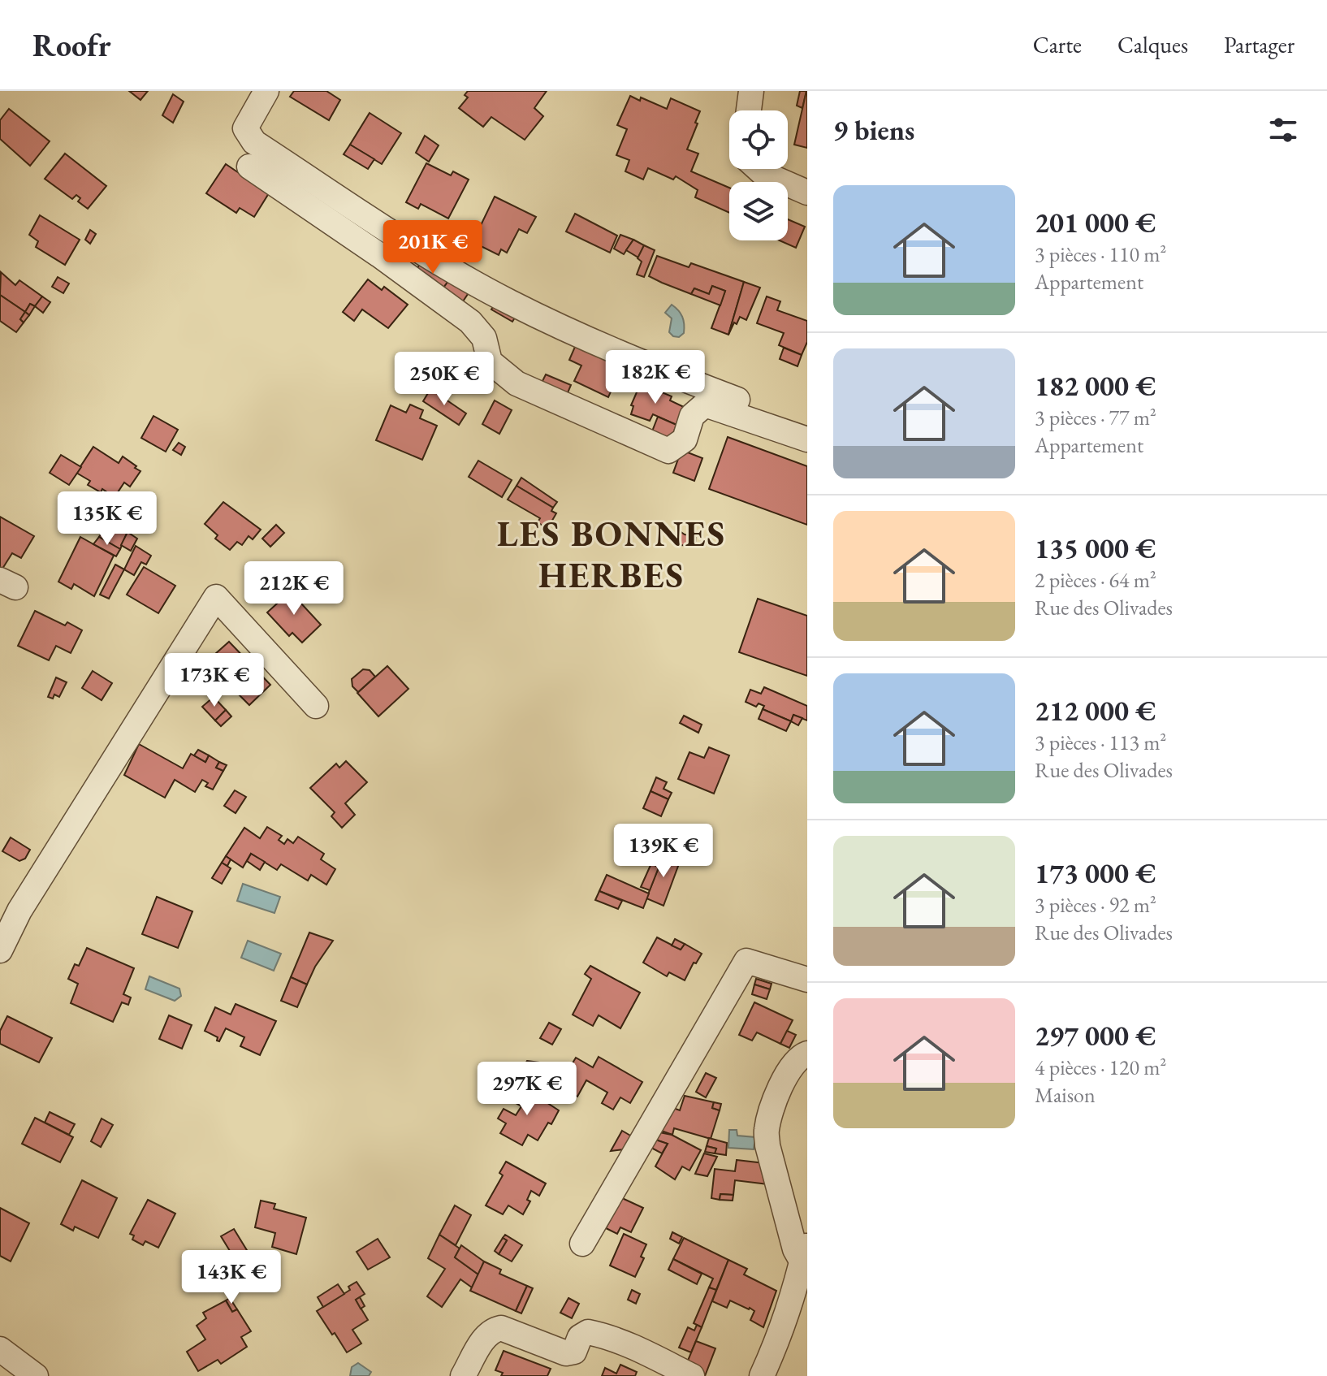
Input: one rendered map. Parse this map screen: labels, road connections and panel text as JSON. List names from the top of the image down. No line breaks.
{"districts":["LES BONNES HERBES"],"page":{"header":"Roofr","nav":["Carte","Calques","Partager"],"heading":"9 biens","list":[{"name":"201 000 €","note":"3 pièces · 110 m² · Appartement"},{"name":"182 000 €","note":"3 pièces · 77 m² · Appartement"},{"name":"135 000 €","note":"2 pièces · 64 m² · Rue des Olivades"},{"name":"212 000 €","note":"3 pièces · 113 m² · Rue des Olivades"},{"name":"173 000 €","note":"3 pièces · 92 m² · Rue des Olivades"},{"name":"297 000 €","note":"4 pièces · 120 m² · Maison"}],"price":["201K €","182K €","250K €","135K €","212K €","173K €","139K €","297K €","143K €"]}}
